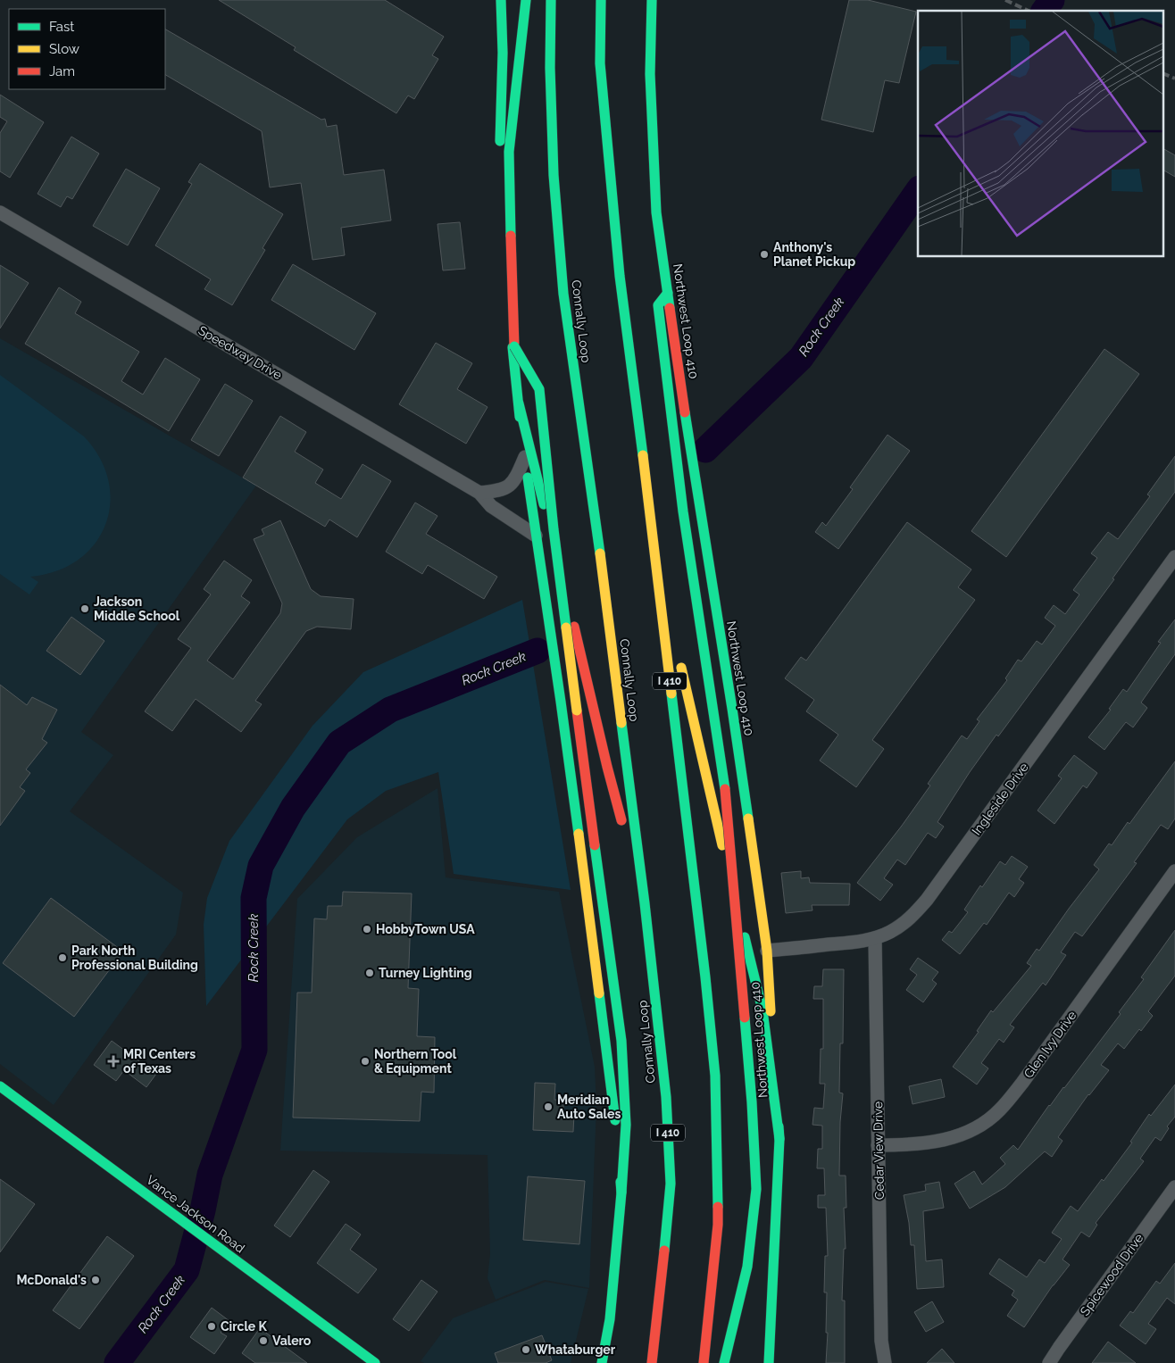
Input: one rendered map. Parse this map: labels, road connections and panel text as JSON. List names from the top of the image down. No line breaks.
{"streets":{"main road":["Connally Loop","Northwest Loop 410","I 410","Vance Jackson Road"],"street":["Speedway Drive","Ingleside Drive","Glen Ivy Drive","Cedar View Drive","Spicewood Drive"]},"crossings":[["Northwest Loop 410","Ingleside Drive"],["Ingleside Drive","Cedar View Drive"],["Glen Ivy Drive","Cedar View Drive"]],"water":["Rock Creek"],"places":{"other":["Anthony's Planet Pickup","Jackson Middle School","HobbyTown USA","Park North Professional Building","Turney Lighting","Northern Tool & Equipment","Meridian Auto Sales","McDonald's","Circle K","Valero","Whataburger"],"health":["MRI Centers of Texas"]},"legend":["Fast","Slow","Jam"]}
